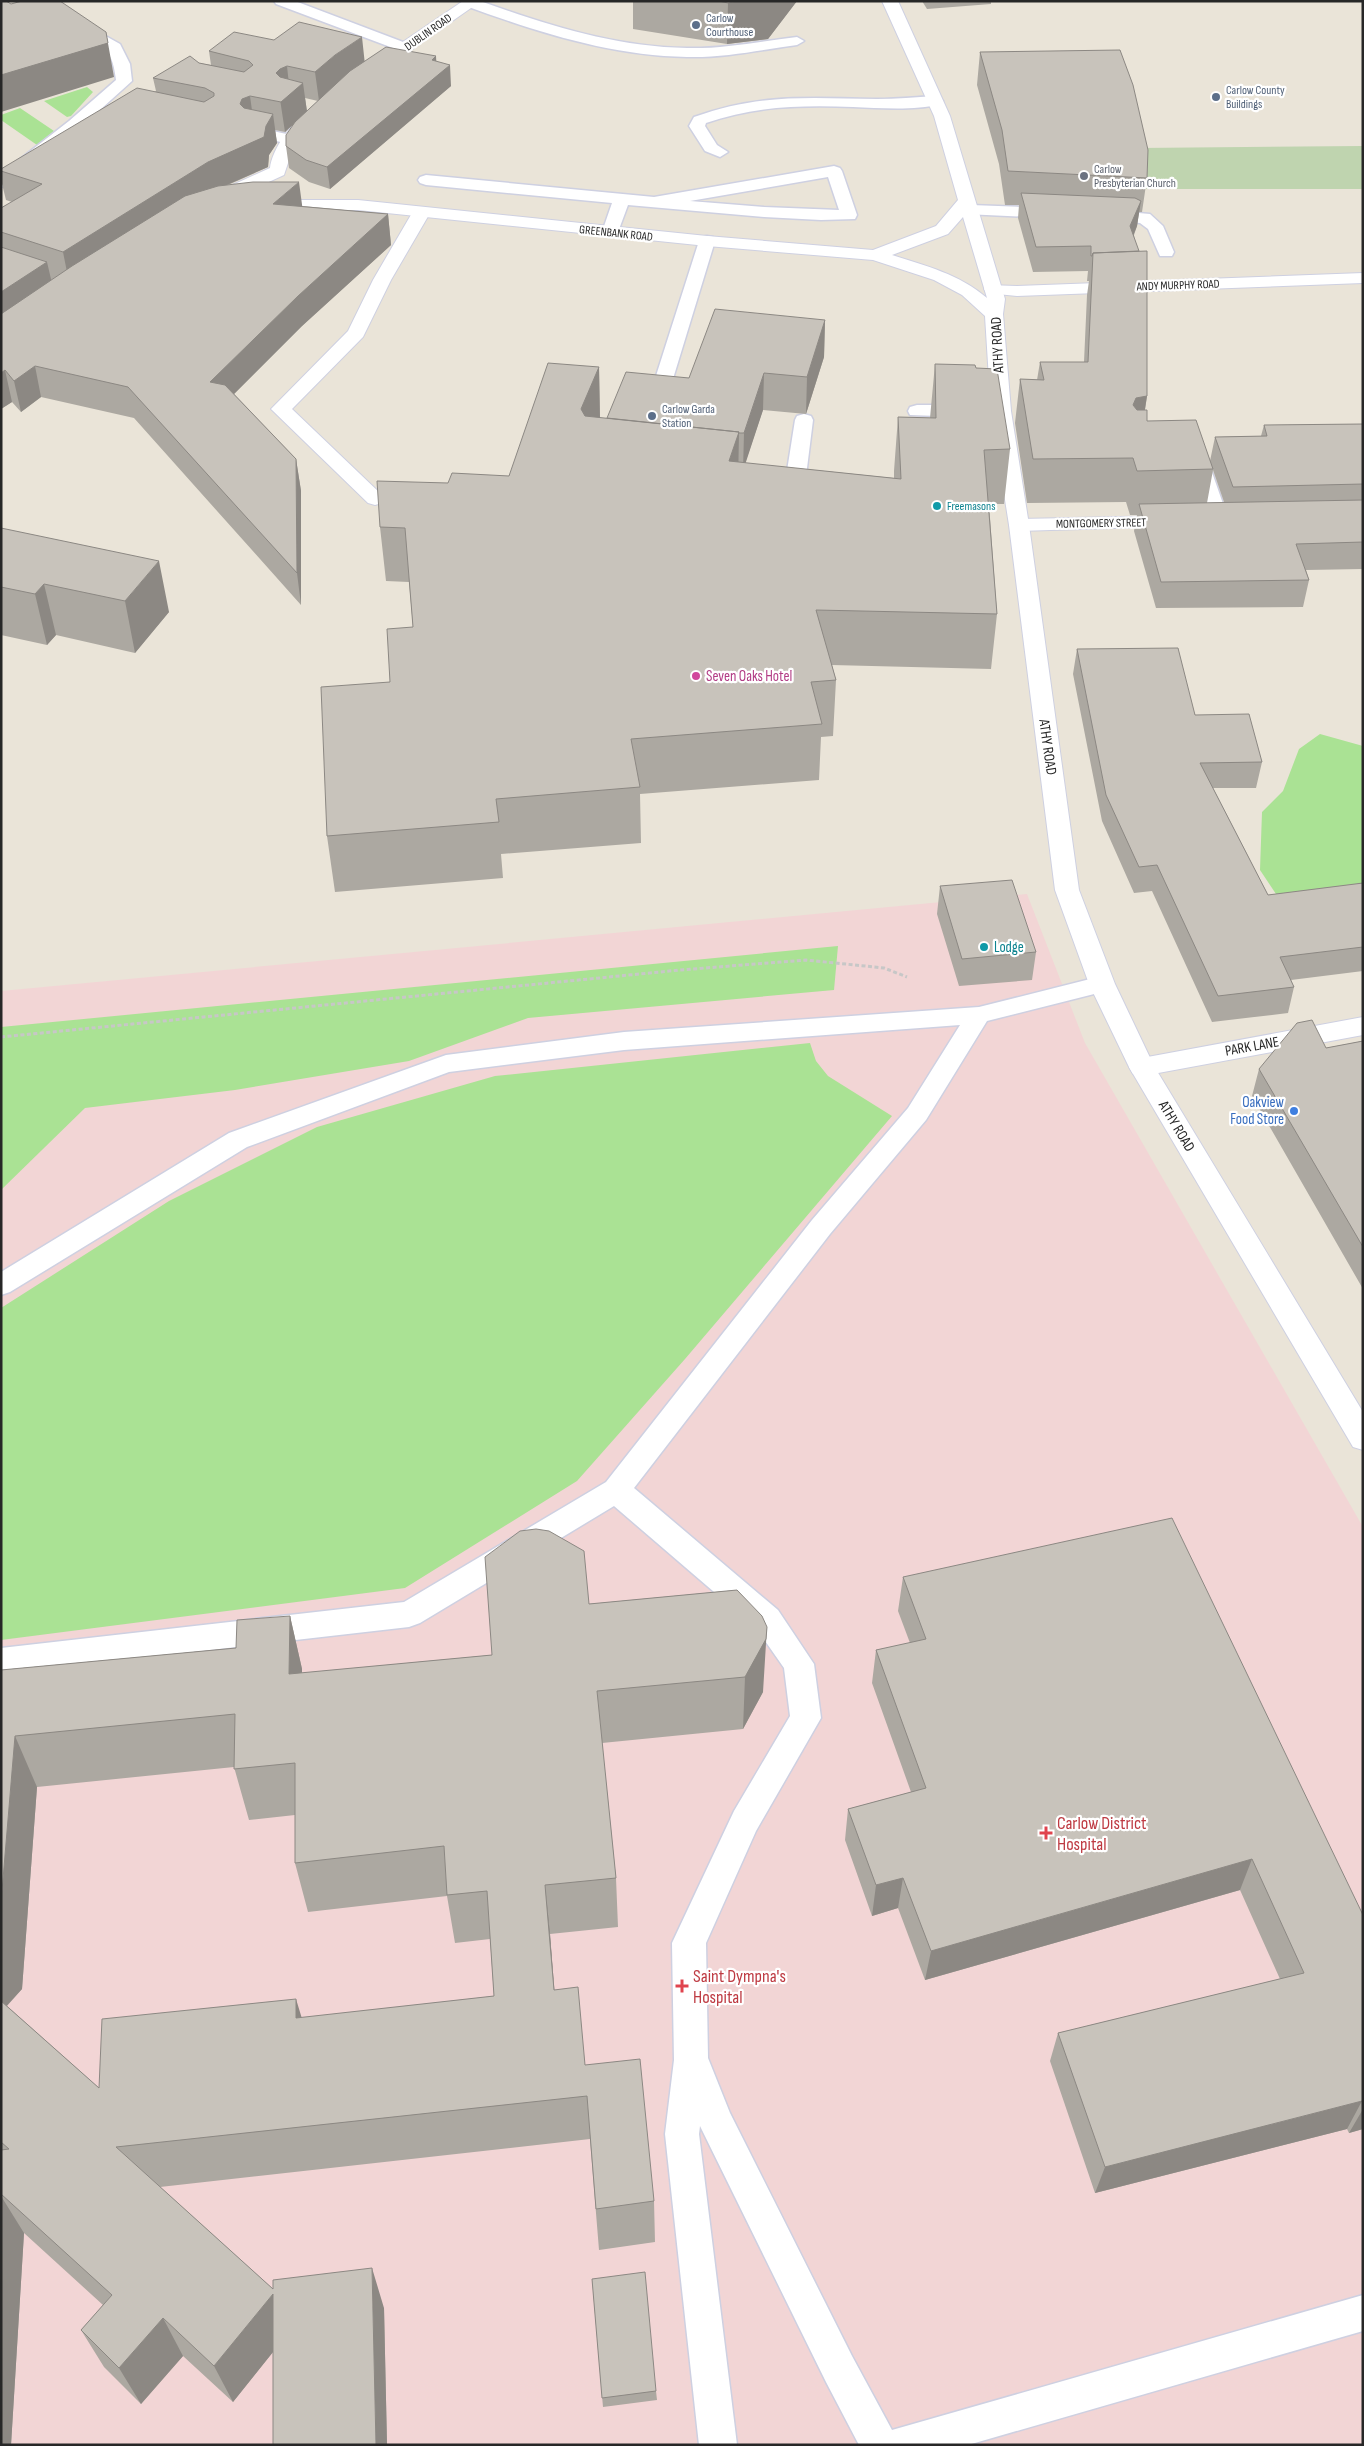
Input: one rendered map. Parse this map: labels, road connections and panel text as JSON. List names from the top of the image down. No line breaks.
{"streets":{"main road":["DUBLIN ROAD","GREENBANK ROAD","ANDY MURPHY ROAD","ATHY ROAD","MONTGOMERY STREET","PARK LANE"]},"crossings":[["GREENBANK ROAD","ATHY ROAD"],["ANDY MURPHY ROAD","ATHY ROAD"],["ATHY ROAD","MONTGOMERY STREET"],["ATHY ROAD","PARK LANE"]],"places":{"other":["Carlow Courthouse","Carlow County Buildings","Carlow Presbyterian Church","Carlow Garda Station","Freemasons","Seven Oaks Hotel","Lodge","Oakview Food Store"],"health":["Carlow District Hospital","Saint Dympna's Hospital"]}}
